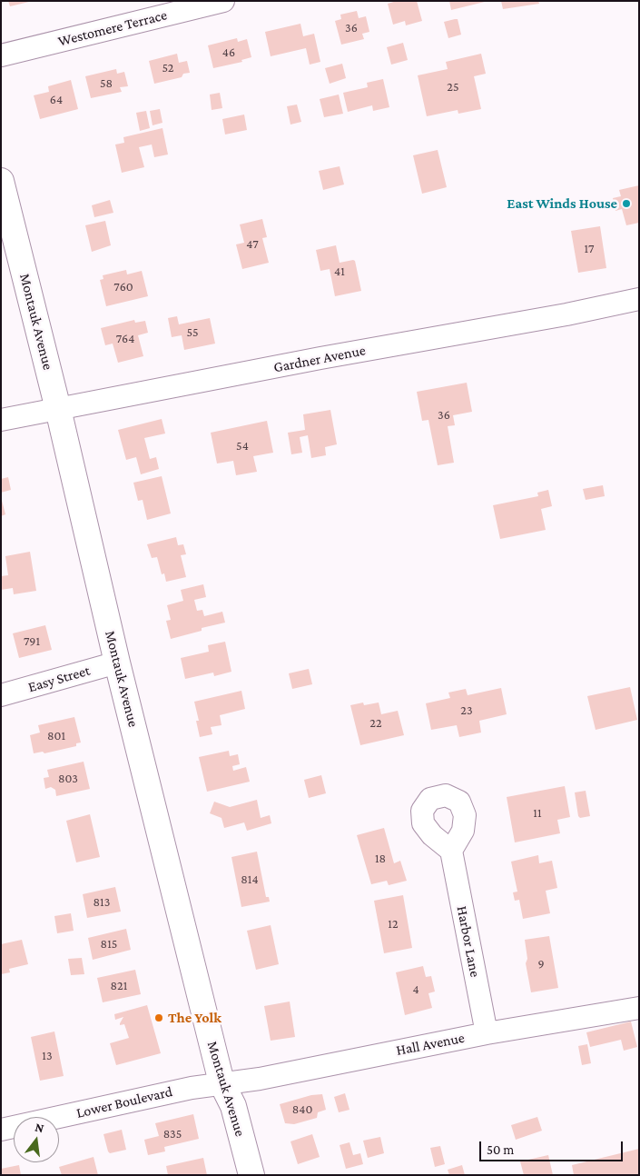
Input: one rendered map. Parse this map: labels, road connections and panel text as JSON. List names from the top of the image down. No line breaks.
{"streets":{"street":["Westomere Terrace","Montauk Avenue","Gardner Avenue","Easy Street","Harbor Lane","Hall Avenue","Lower Boulevard"]},"crossings":[["Montauk Avenue","Gardner Avenue"],["Montauk Avenue","Easy Street"],["Montauk Avenue","Hall Avenue"],["Montauk Avenue","Lower Boulevard"],["Harbor Lane","Hall Avenue"],["Hall Avenue","Lower Boulevard"]],"places":["East Winds House","The Yolk"],"house_numbers":["36","46","52","58","25","64","47","17","41","760","55","764","36","54","791","23","22","801","803","11","18","814","813","12","815","9","821","4","13","840","835"],"scale_bar":"50 m","north":"top"}
